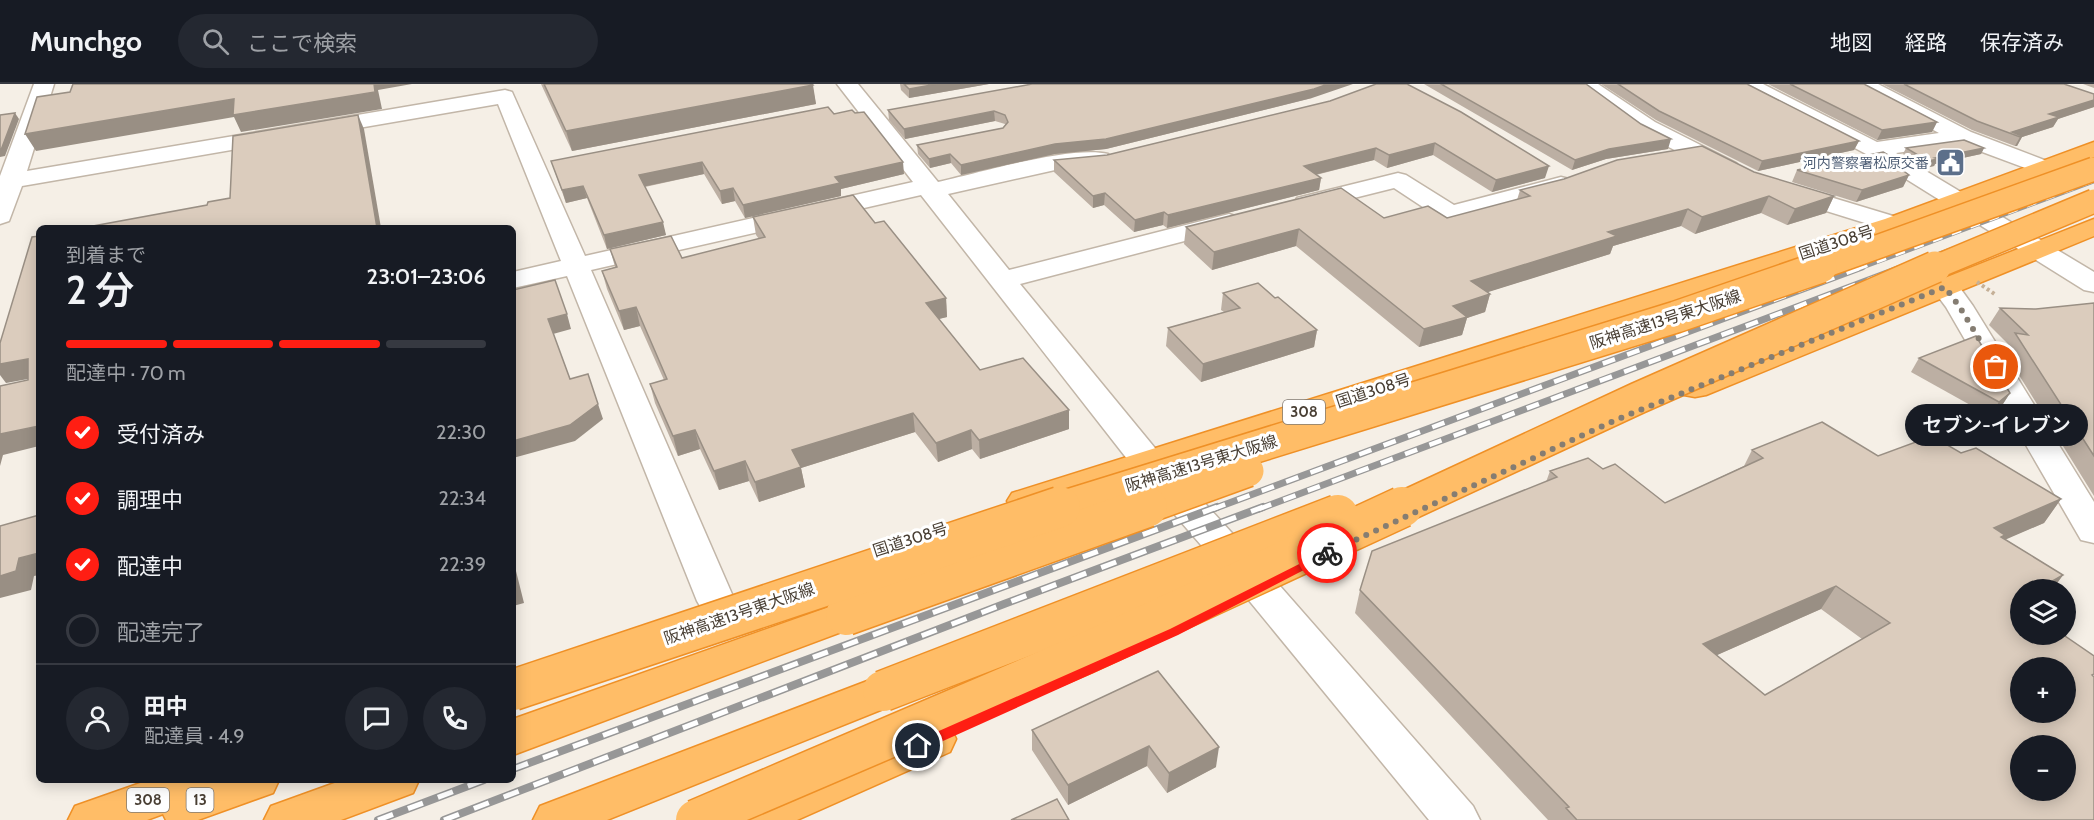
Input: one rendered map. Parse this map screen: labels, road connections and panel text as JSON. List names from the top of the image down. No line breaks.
{"streets":{"highway":["国道308号","阪神高速13号東大阪線","308","13"]},"places":{"public building":["河内警察署松原交番"],"other":["セブン-イレブン"]},"page":{"header":"Munchgo","search":"ここで検索","nav":["地図","経路","保存済み"],"heading":["2 分","到着まで","23:01–23:06"],"panel":["田中","配達員 · 4.9"],"bar":"配達中 · 70 m","list":[["受付済み","22:30"],["調理中","22:34"],["配達中","22:39"],"配達完了"],"bubble":"セブン-イレブン","map_buttons":["+","−"]}}
